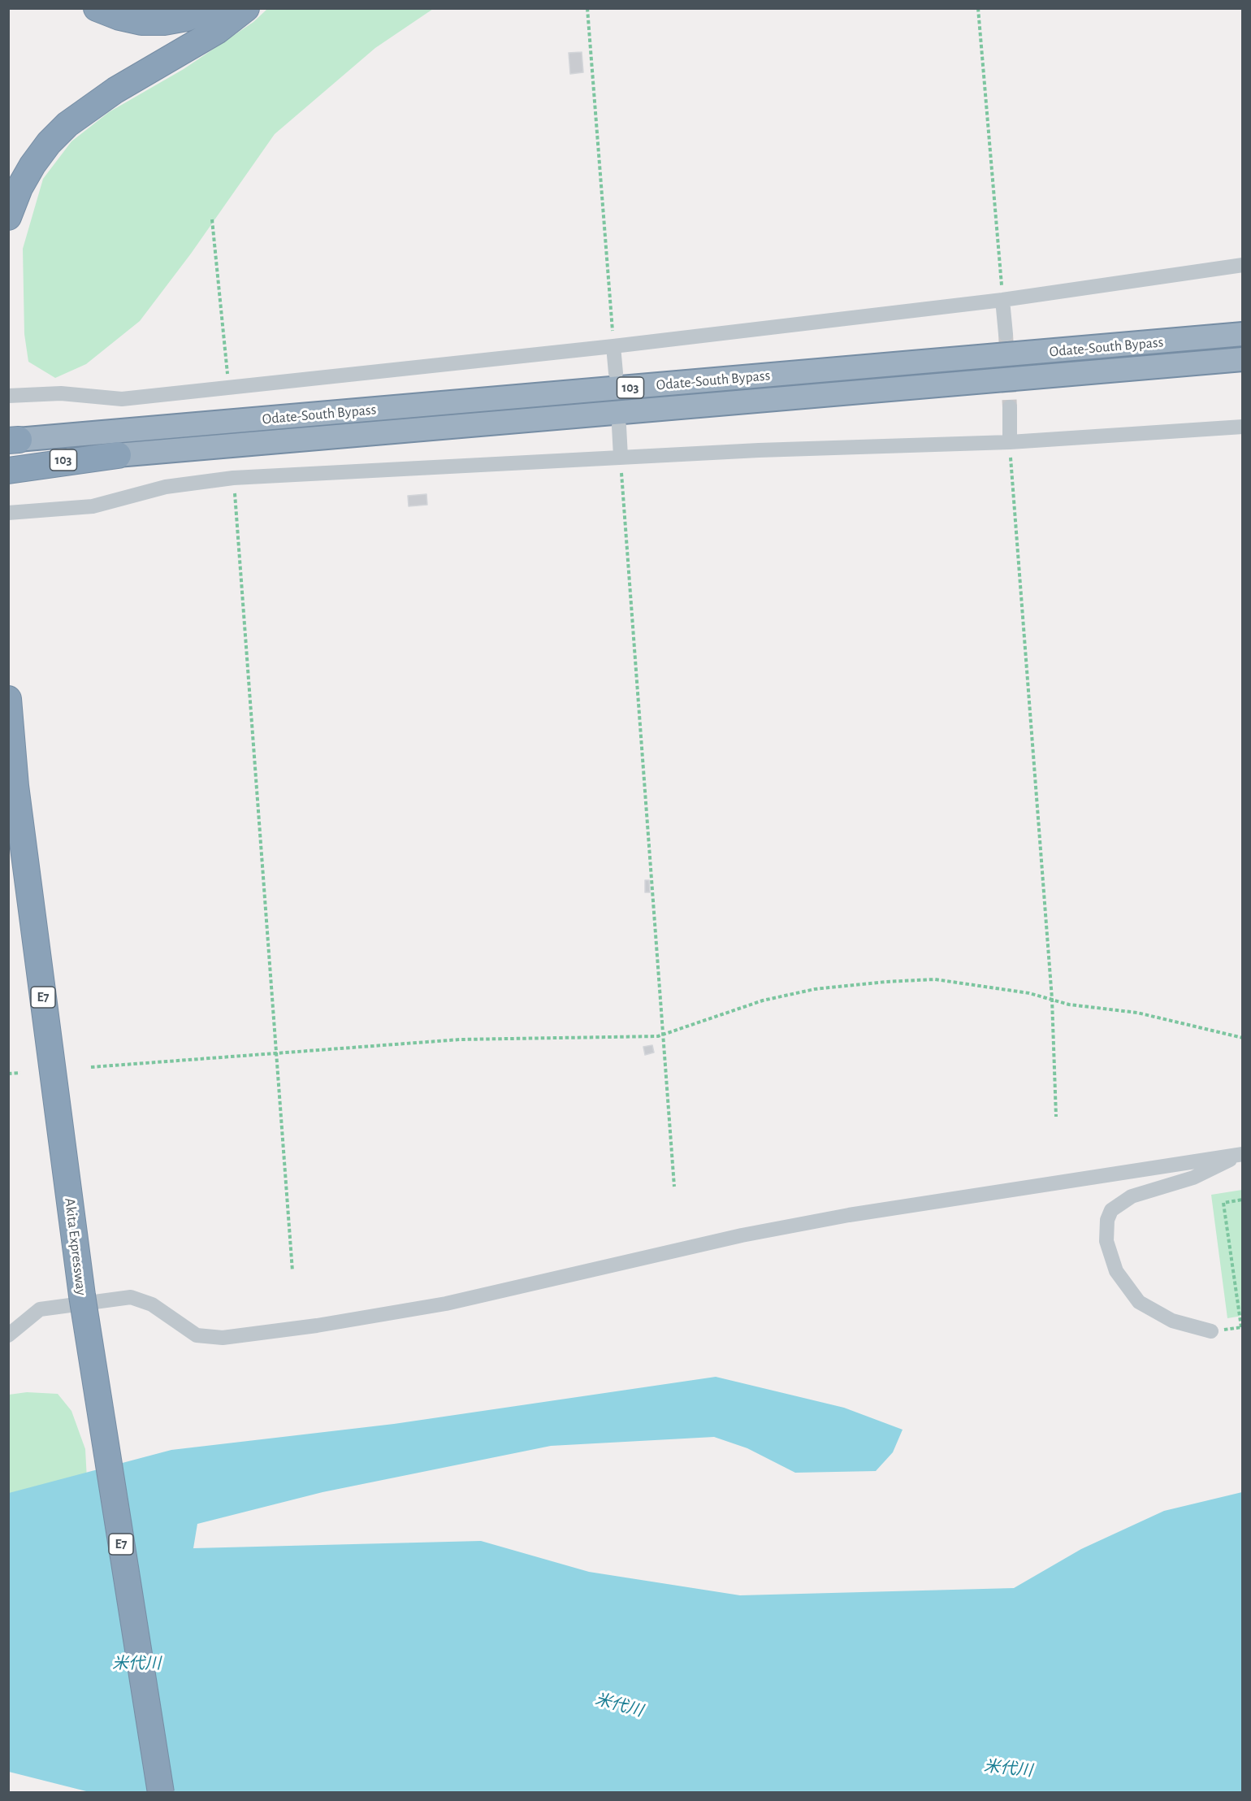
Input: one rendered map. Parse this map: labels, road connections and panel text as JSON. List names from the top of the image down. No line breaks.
{"streets":{"highway":["Odate-South Bypass","103","E7","Akita Expressway"]},"water":["米代川"]}
